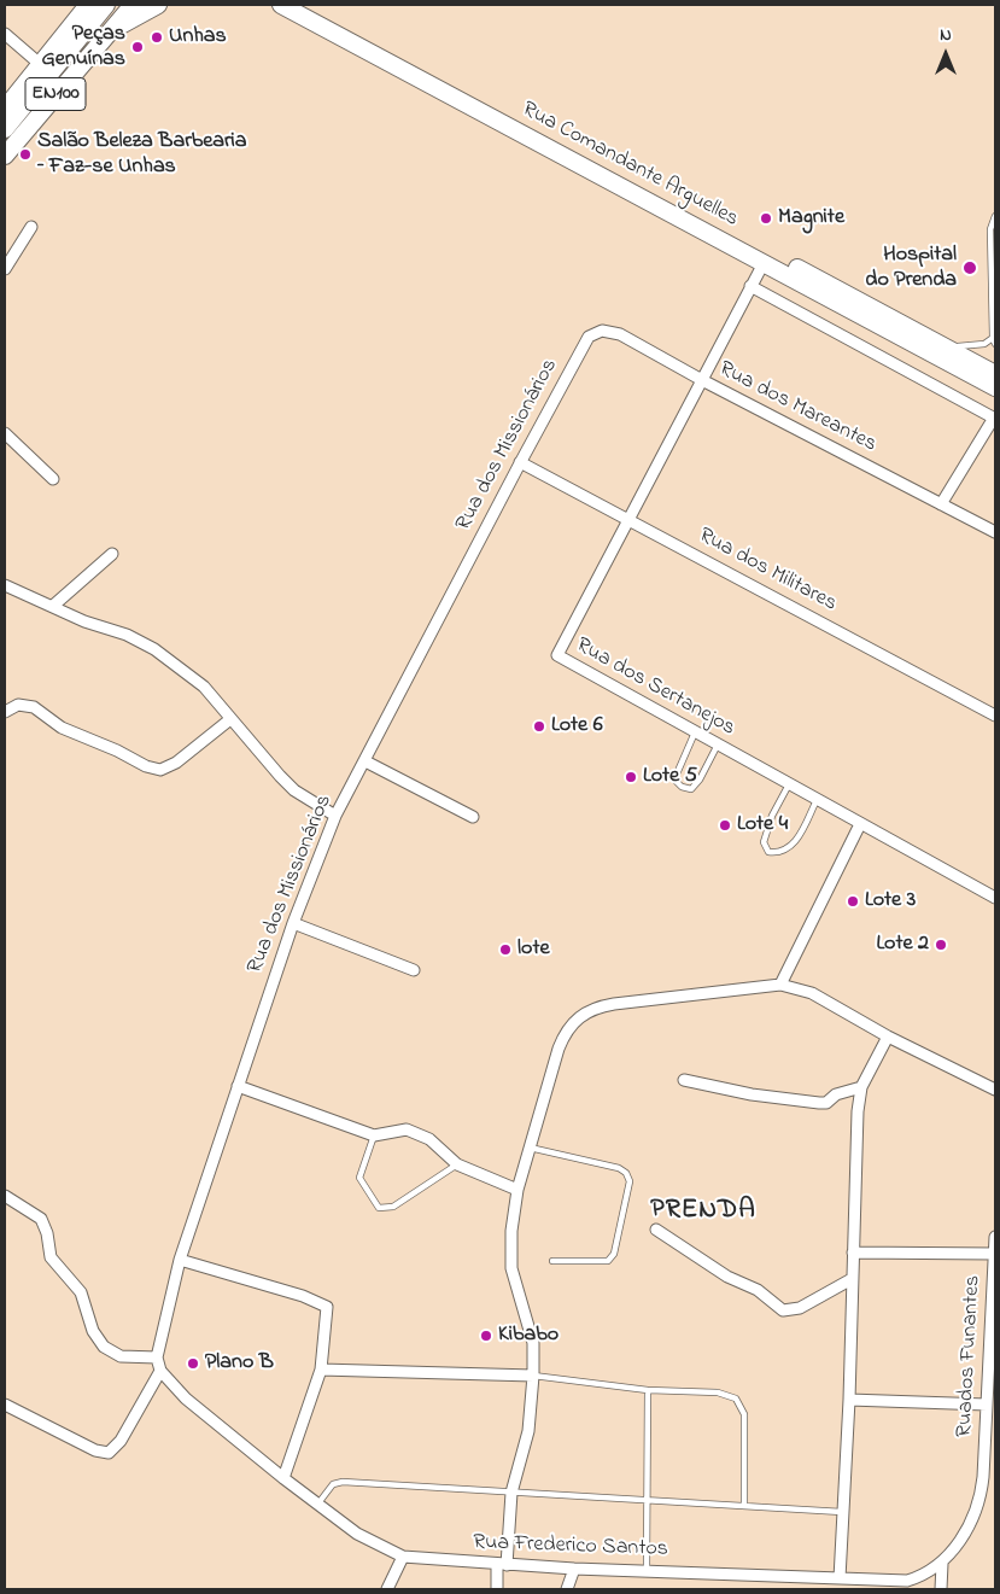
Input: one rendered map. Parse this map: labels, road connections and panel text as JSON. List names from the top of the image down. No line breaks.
{"streets":{"main road":["EN100","Rua Comandante Arguelles"],"street":["Rua dos Mareantes","Rua dos Missionários","Rua dos Militares","Rua dos Sertanejos","Ruados Funantes","Rua Frederico Santos"]},"crossings":[["Rua Comandante Arguelles","Rua dos Sertanejos"],["Rua dos Mareantes","Rua dos Missionários"],["Rua dos Mareantes","Rua dos Sertanejos"],["Rua dos Missionários","Rua dos Militares"],["Rua dos Missionários","Rua Frederico Santos"],["Rua dos Militares","Rua dos Sertanejos"],["Ruados Funantes","Rua Frederico Santos"]],"districts":["PRENDA"],"places":["Unhas","Peças Genuínas","Salão Beleza Barbearia – Faz-se Unhas","Magnite","Hospital do Prenda","Lote 6","Lote 5","Lote 4","Lote 3","Lote 2","lote","Kibabo","Plano B"],"north":"top"}
